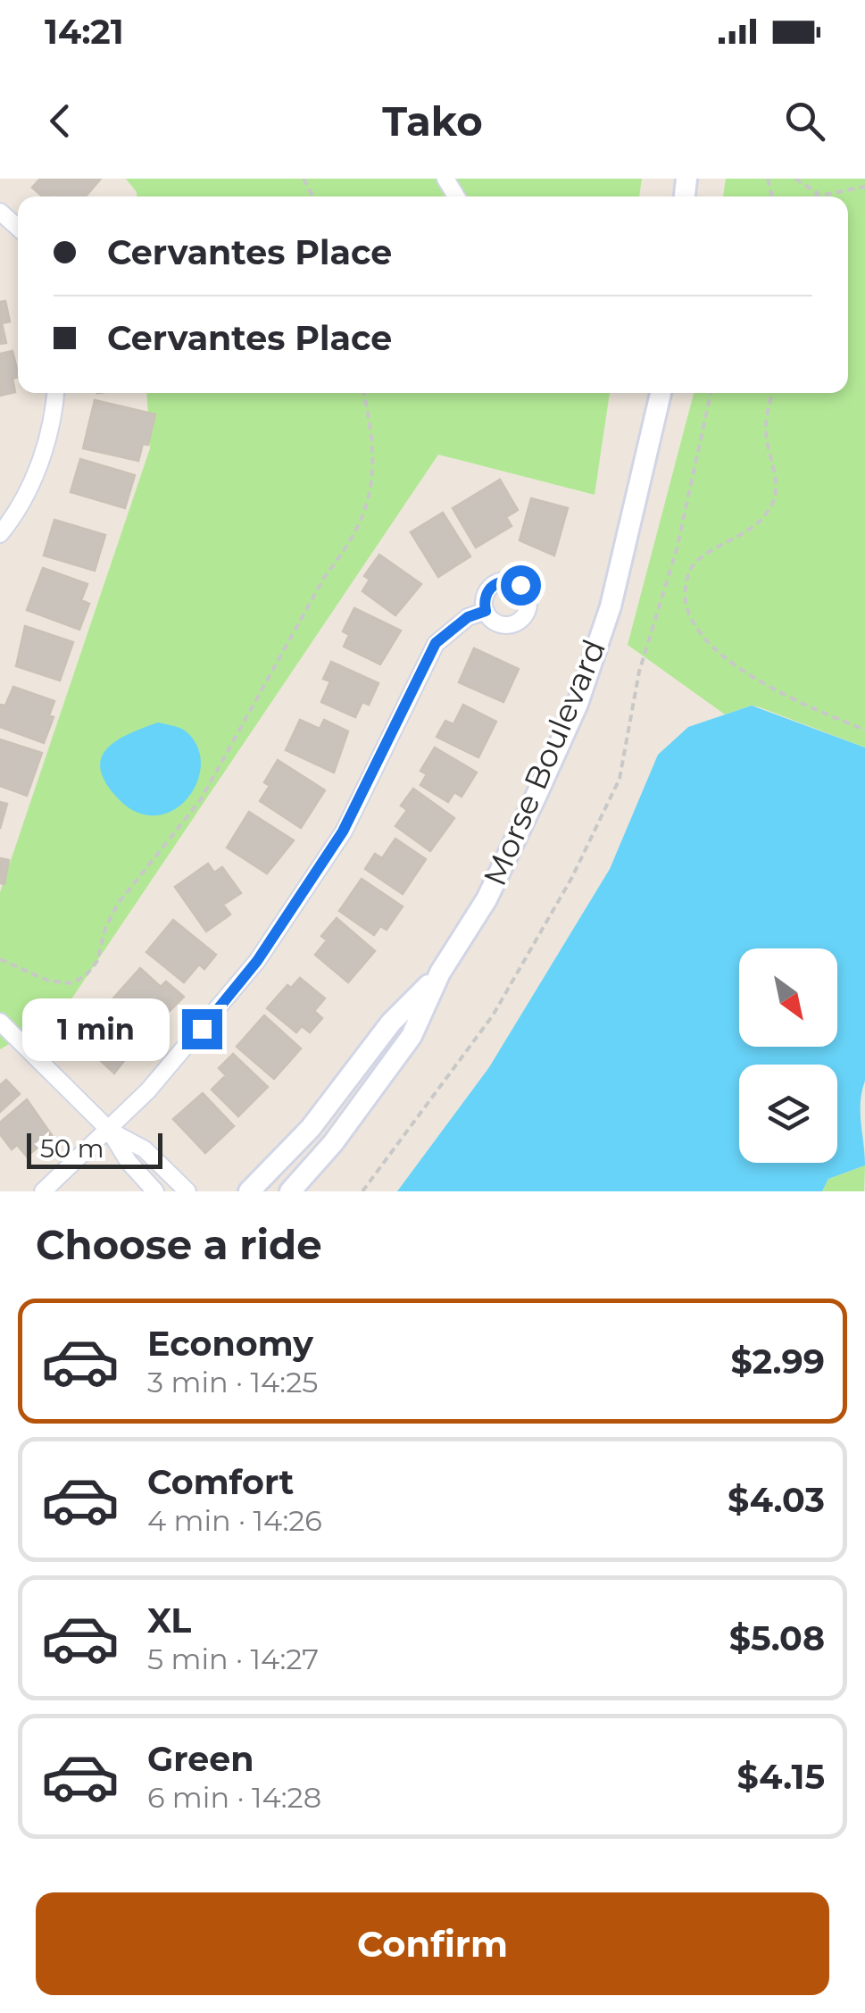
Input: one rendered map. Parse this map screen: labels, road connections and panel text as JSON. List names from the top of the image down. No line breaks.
{"streets":{"street":["Morse Boulevard"]},"scale_bar":"50 m","north":"bottom right","page":{"status":"14:21","header":"Tako","banner":["Cervantes Place","Cervantes Place"],"bubble":"1 min","scale":"50 m","heading":"Choose a ride","list":[{"name":"Economy","note":"3 min · 14:25","value":"$2.99"},{"name":"Comfort","note":"4 min · 14:26","value":"$4.03"},{"name":"XL","note":"5 min · 14:27","value":"$5.08"},{"name":"Green","note":"6 min · 14:28","value":"$4.15"}],"buttons":"Confirm"}}
